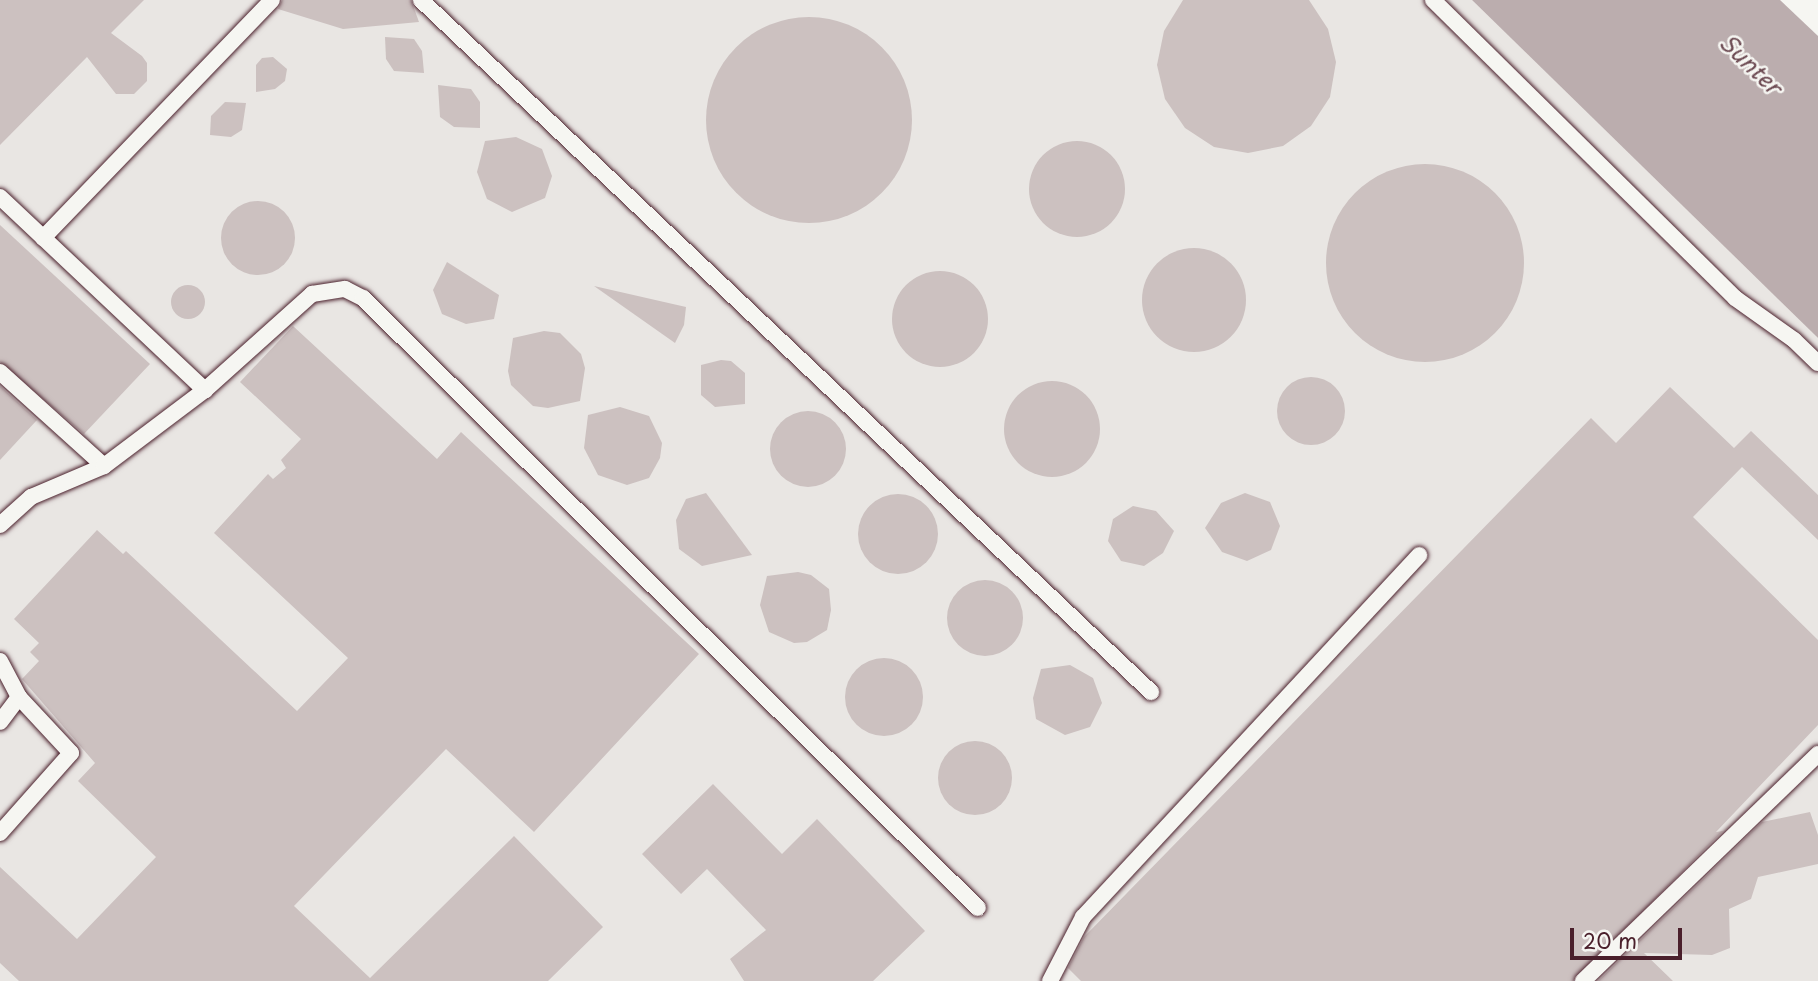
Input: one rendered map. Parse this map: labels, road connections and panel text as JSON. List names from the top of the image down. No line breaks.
{"water":["Sunter"],"scale_bar":"20 m"}
